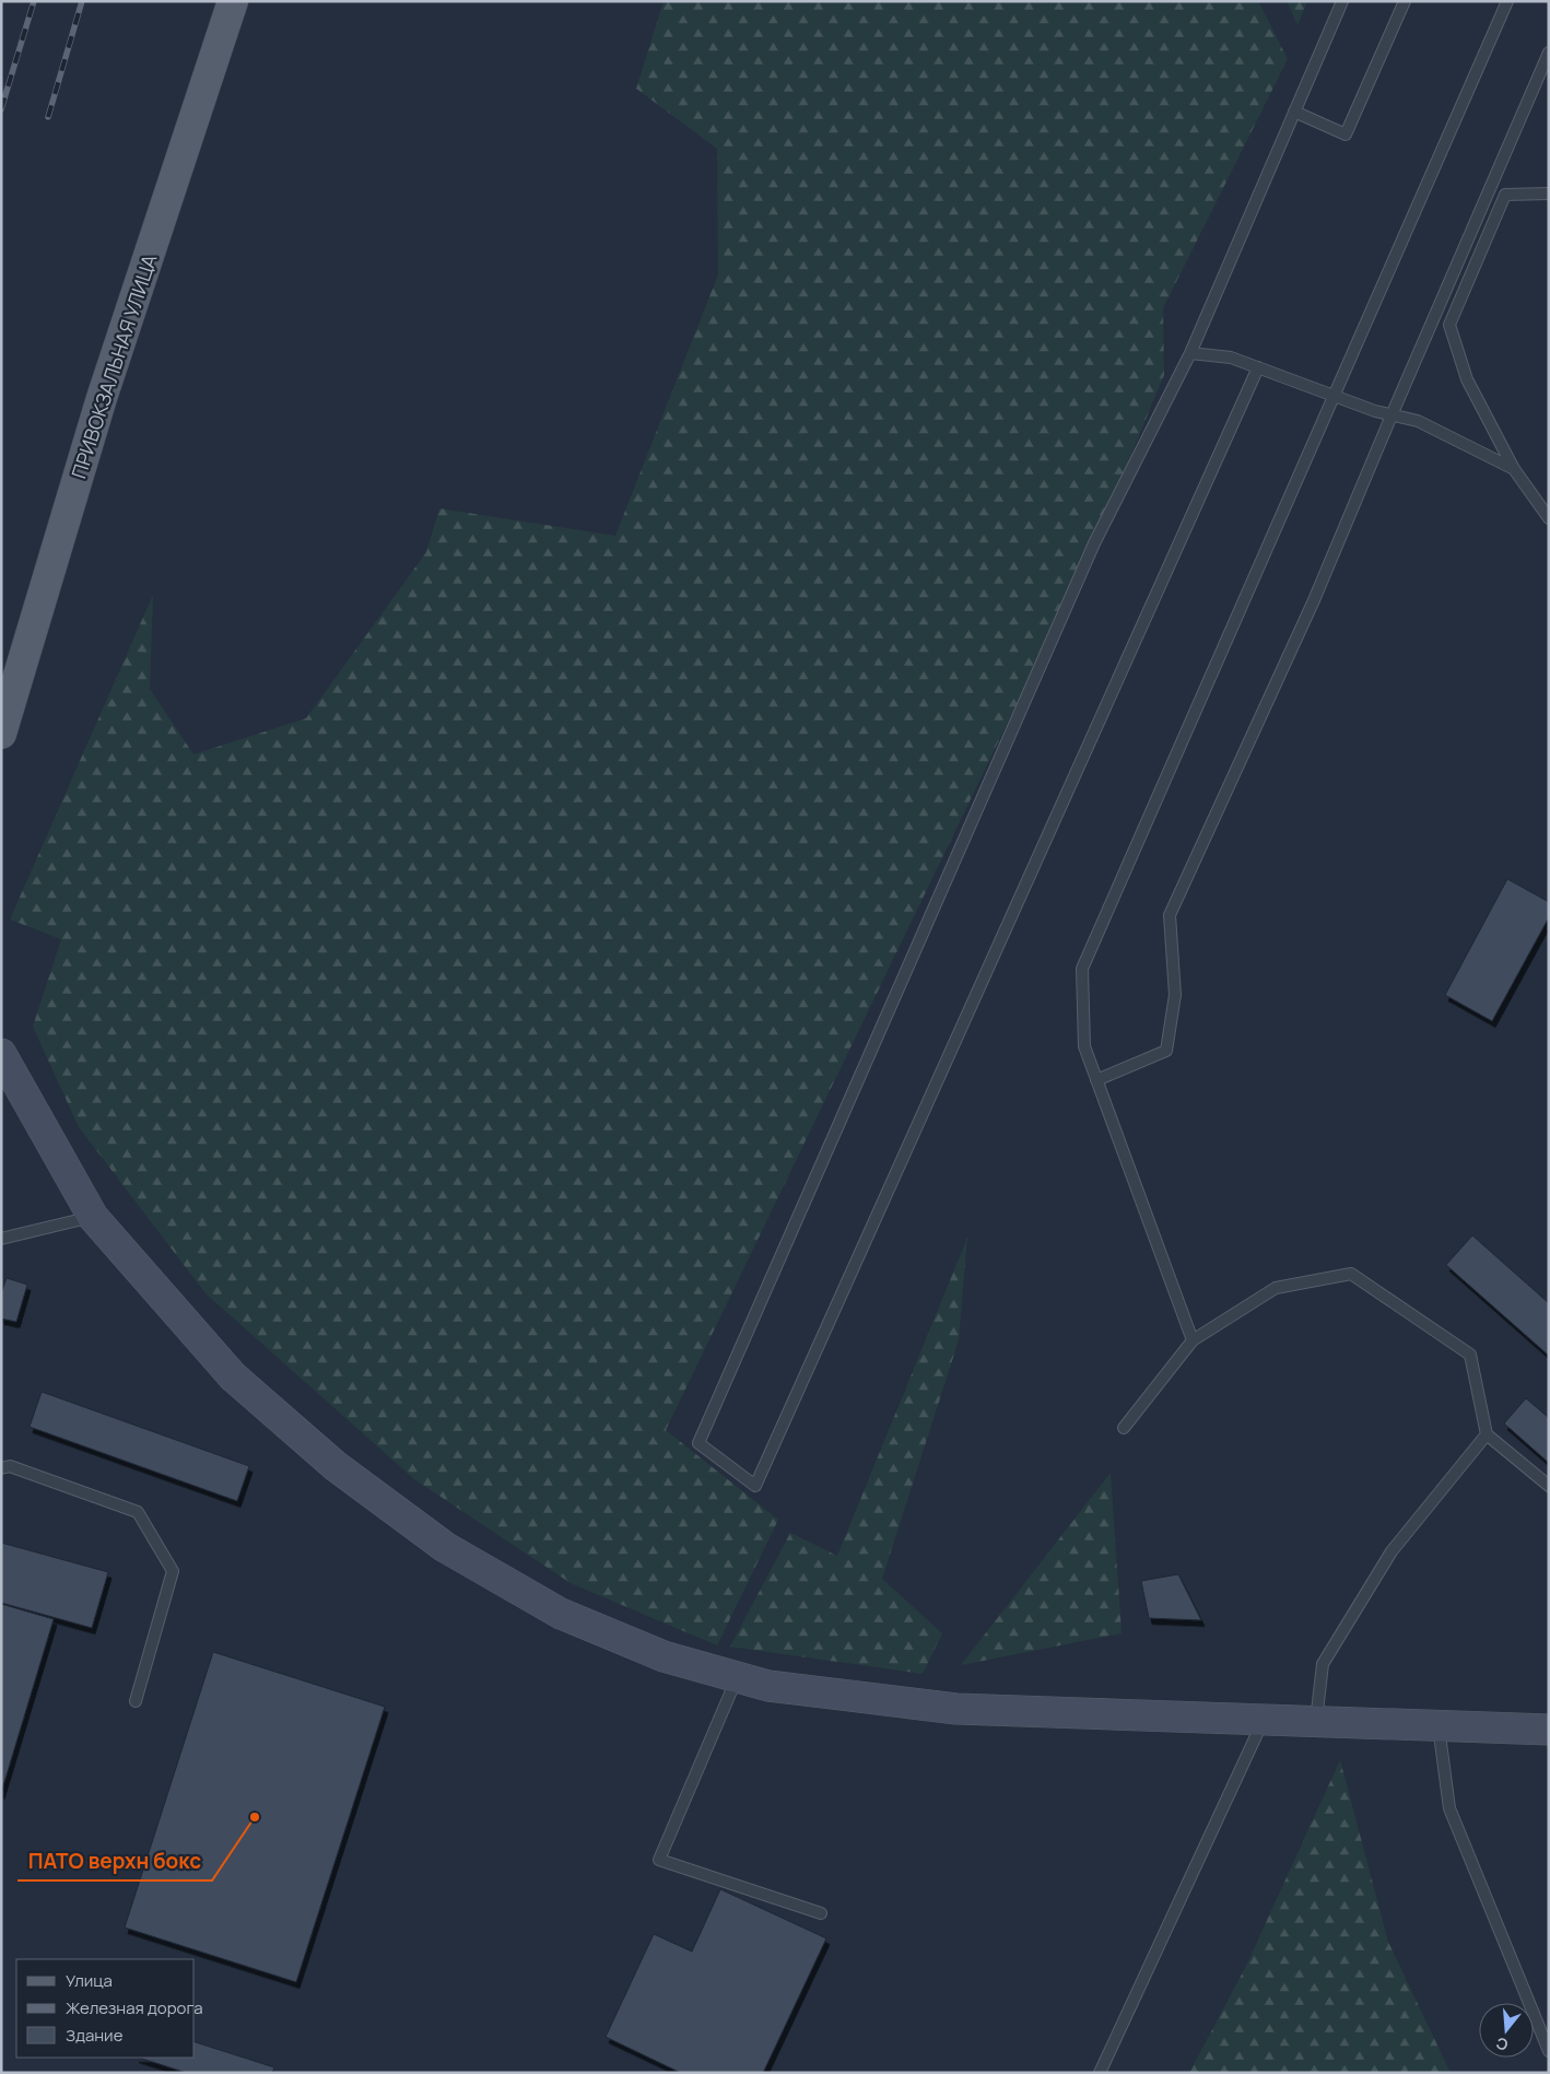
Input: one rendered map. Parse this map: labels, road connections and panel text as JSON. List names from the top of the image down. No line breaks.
{"streets":{"main road":["ПРИВОКЗАЛЬНАЯ УЛИЦА"]},"places":["ПАТО верхн бокс"],"legend":["Улица","Железная дорога","Здание"],"north":"bottom"}
